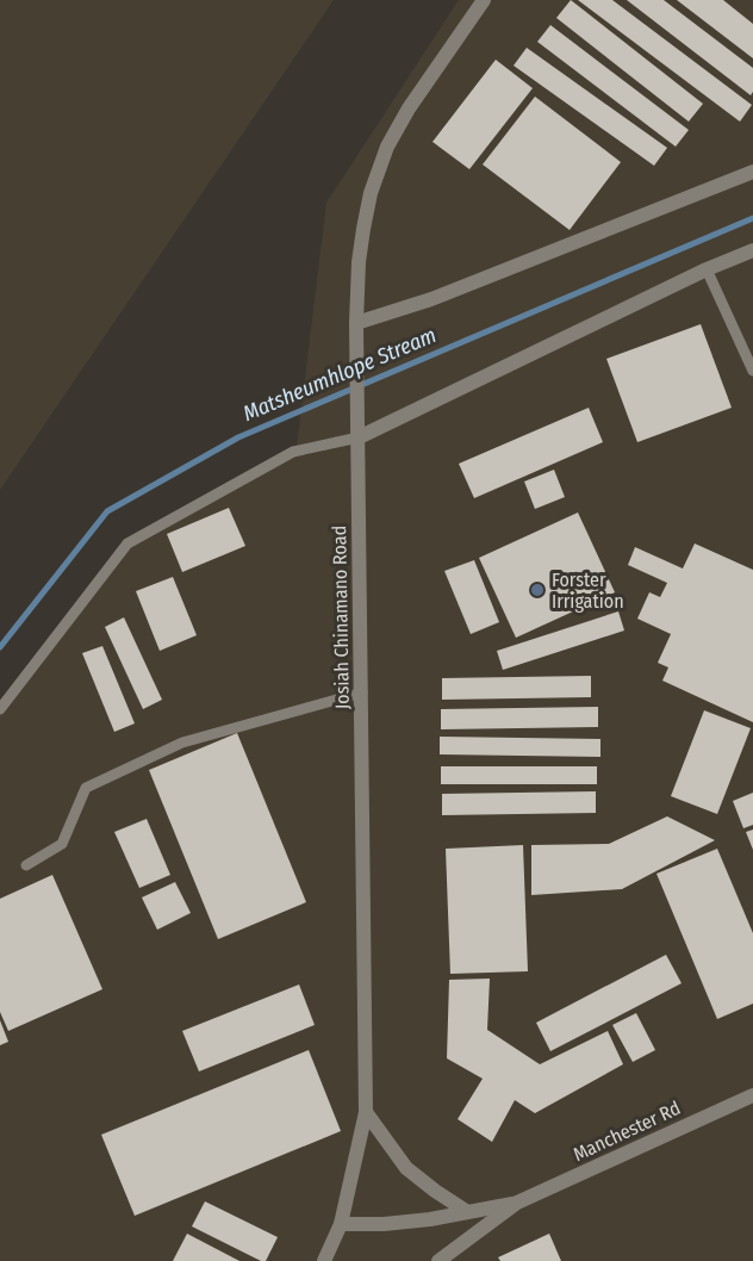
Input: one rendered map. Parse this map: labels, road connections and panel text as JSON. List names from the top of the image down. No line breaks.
{"streets":{"street":["Josiah Chinamano Road","Manchester Rd"]},"water":["Matsheumhlope Stream"],"places":["Forster Irrigation"]}
